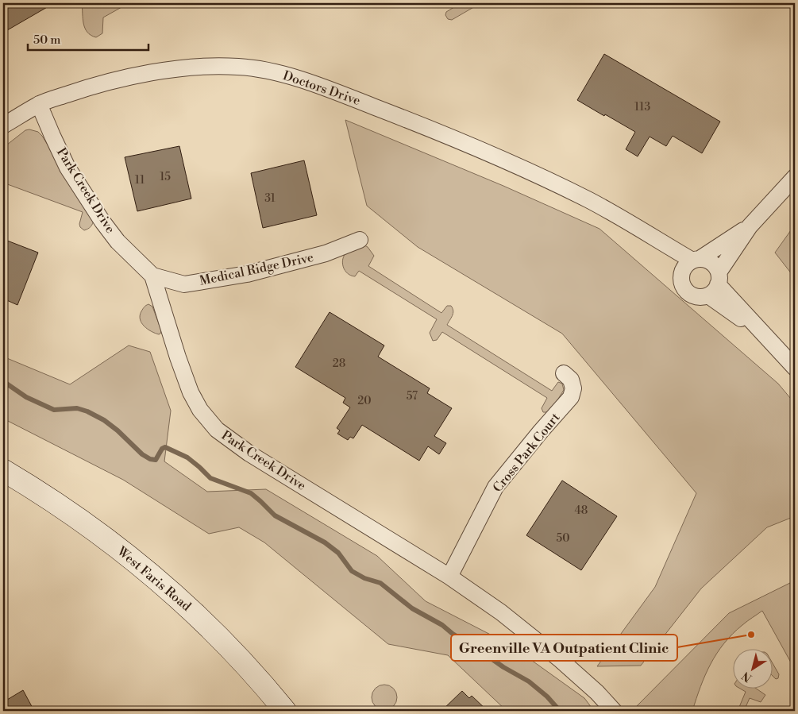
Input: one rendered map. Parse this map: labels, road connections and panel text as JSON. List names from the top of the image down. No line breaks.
{"streets":{"main road":["West Faris Road"],"street":["Doctors Drive","Park Creek Drive","Medical Ridge Drive","Cross Park Court"]},"crossings":[["Doctors Drive","Park Creek Drive"],["Park Creek Drive","Medical Ridge Drive"],["Park Creek Drive","Cross Park Court"]],"places":["Greenville VA Outpatient Clinic"],"house_numbers":["113","15","11","31","28","57","20","48","50"],"scale_bar":"50 m","north":"bottom left"}
